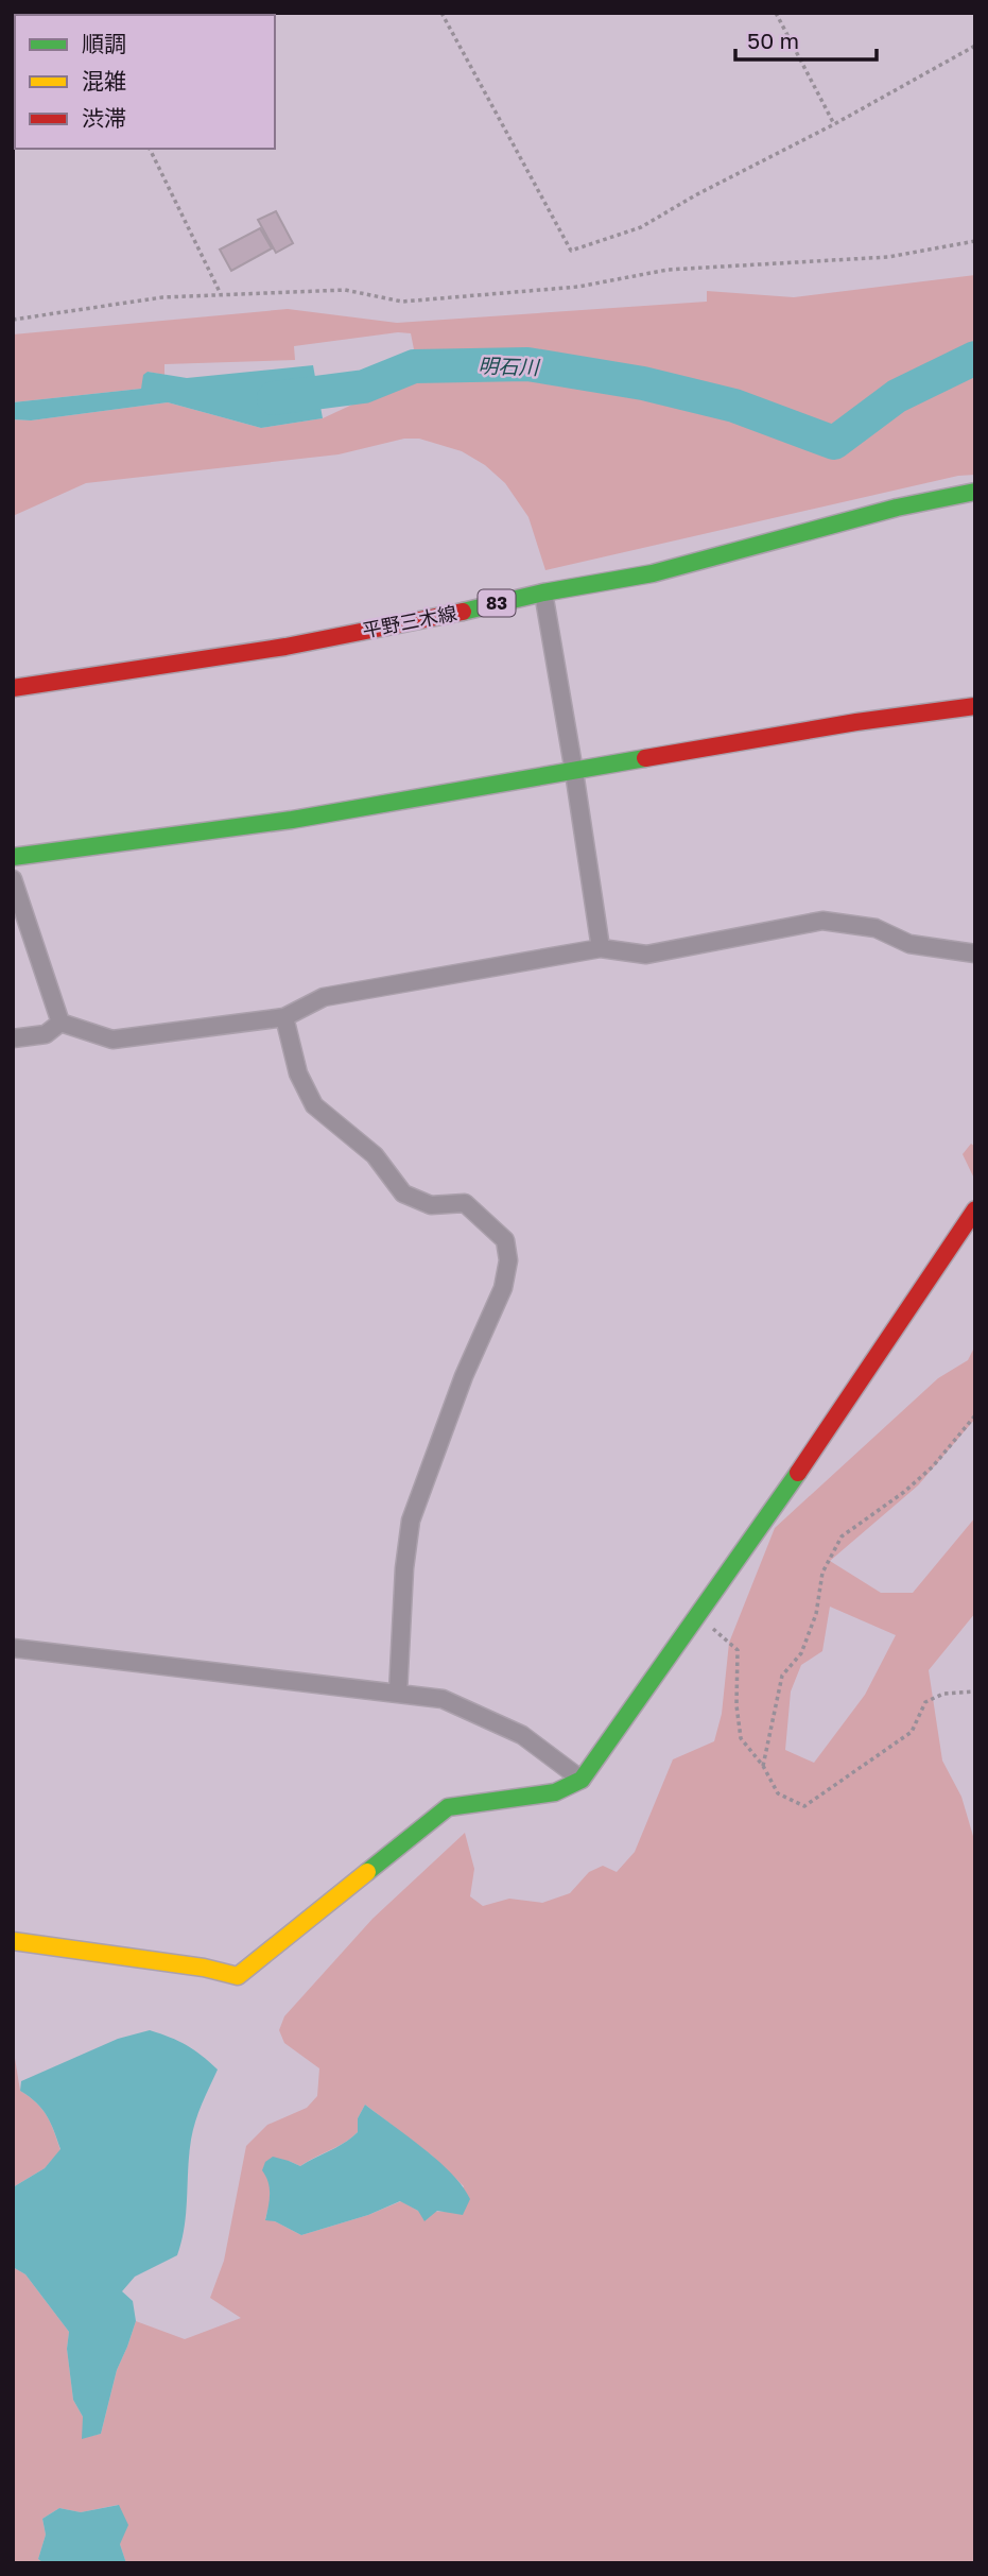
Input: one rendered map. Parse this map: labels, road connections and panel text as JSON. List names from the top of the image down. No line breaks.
{"streets":{"street":["83","平野三木線"]},"water":["明石川"],"legend":["順調","混雑","渋滞"],"scale_bar":"50 m"}
